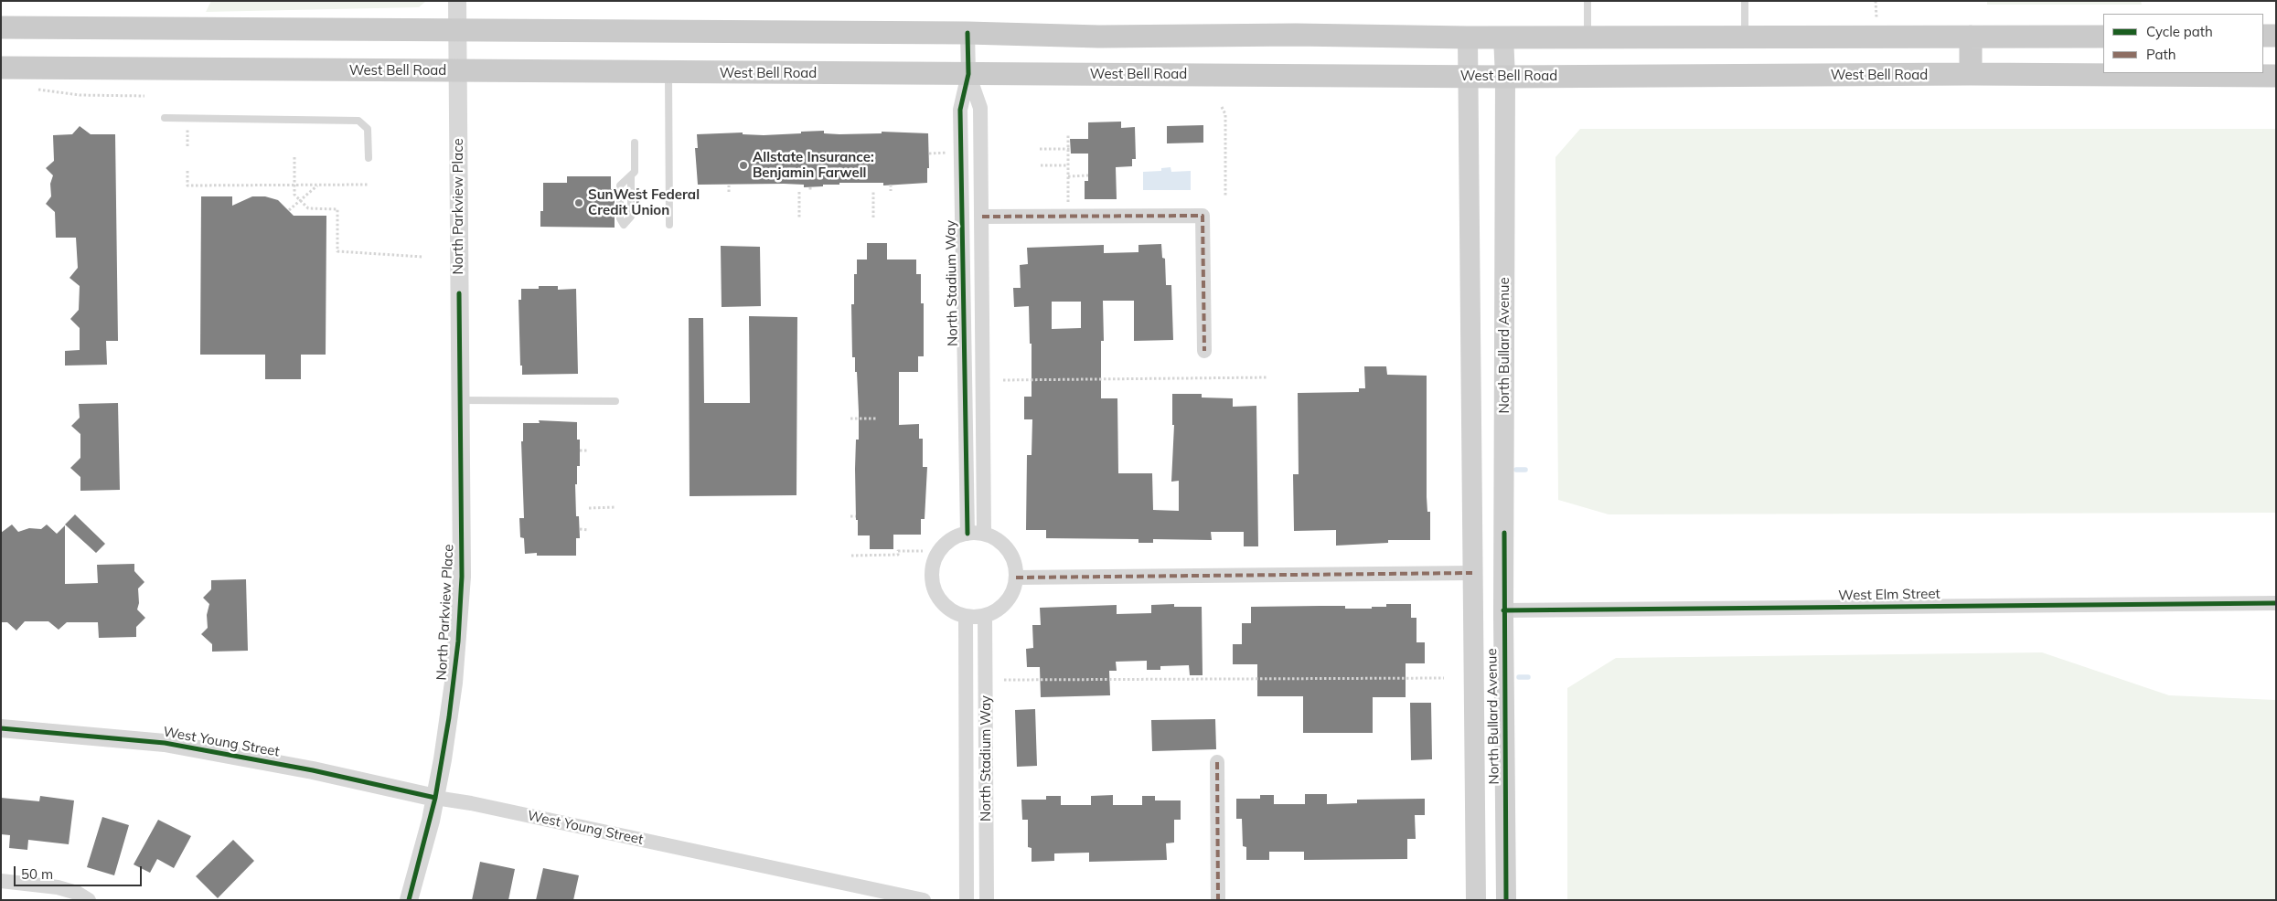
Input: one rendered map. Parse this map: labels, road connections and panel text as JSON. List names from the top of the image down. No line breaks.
{"streets":{"main road":["West Bell Road","North Bullard Avenue"],"street":["North Parkview Place","North Stadium Way","West Elm Street","West Young Street"]},"crossings":[["West Bell Road","North Parkview Place"],["West Bell Road","North Stadium Way"],["West Bell Road","North Bullard Avenue"],["North Parkview Place","West Young Street"],["North Bullard Avenue","West Elm Street"]],"places":["Allstate Insurance: Benjamin Farwell","SunWest Federal Credit Union"],"legend":["Cycle path","Path"],"scale_bar":"50 m"}
